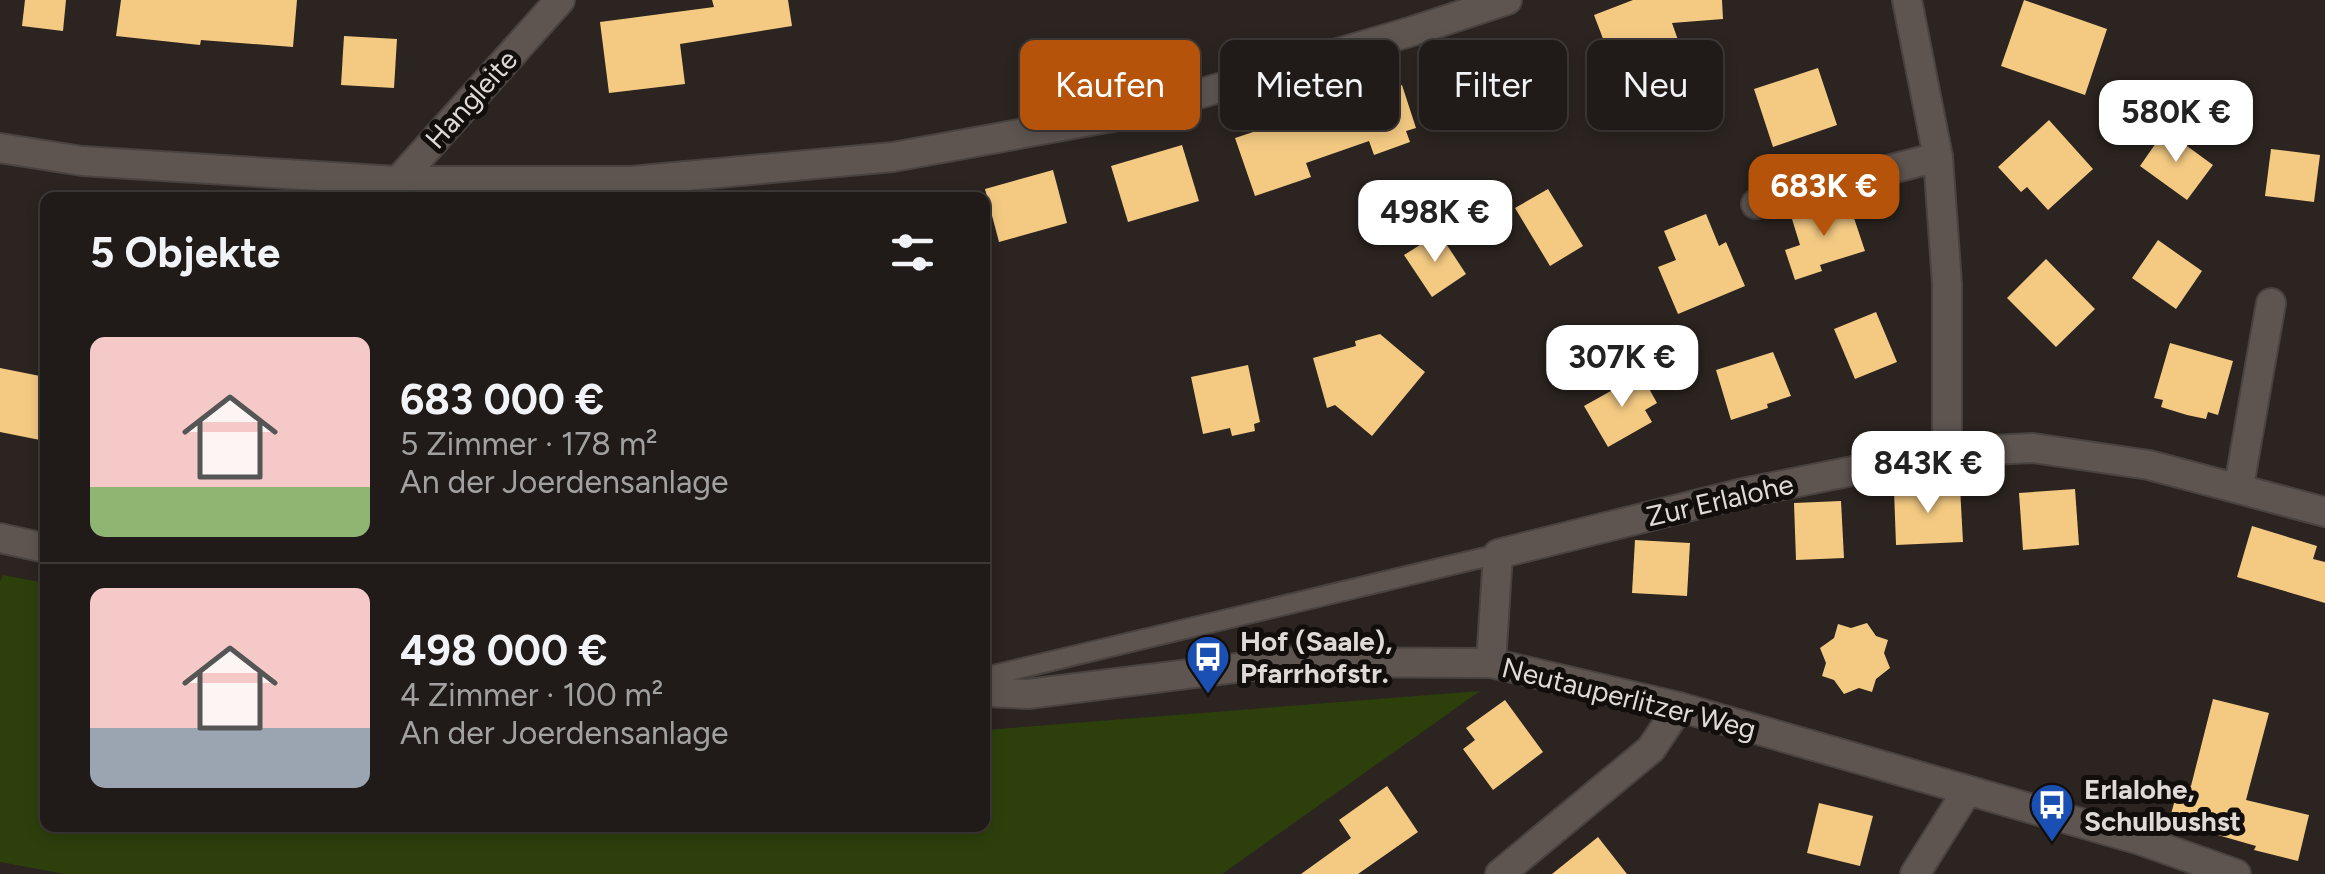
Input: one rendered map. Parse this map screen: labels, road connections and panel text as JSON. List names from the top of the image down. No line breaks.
{"streets":{"street":["Hangleite","Zur Erlalohe","Neutauperlitzer Weg"]},"places":{"bus stop":["Hof (Saale), Pfarrhofstr.","Erlalohe, Schulbushst"]},"page":{"chip":["Kaufen","Mieten","Filter","Neu"],"price":["580K €","683K €","498K €","307K €","843K €"],"heading":"5 Objekte","list":[{"name":"683 000 €","note":"5 Zimmer · 178 m² · An der Joerdensanlage"},{"name":"498 000 €","note":"4 Zimmer · 100 m² · An der Joerdensanlage"}]}}
